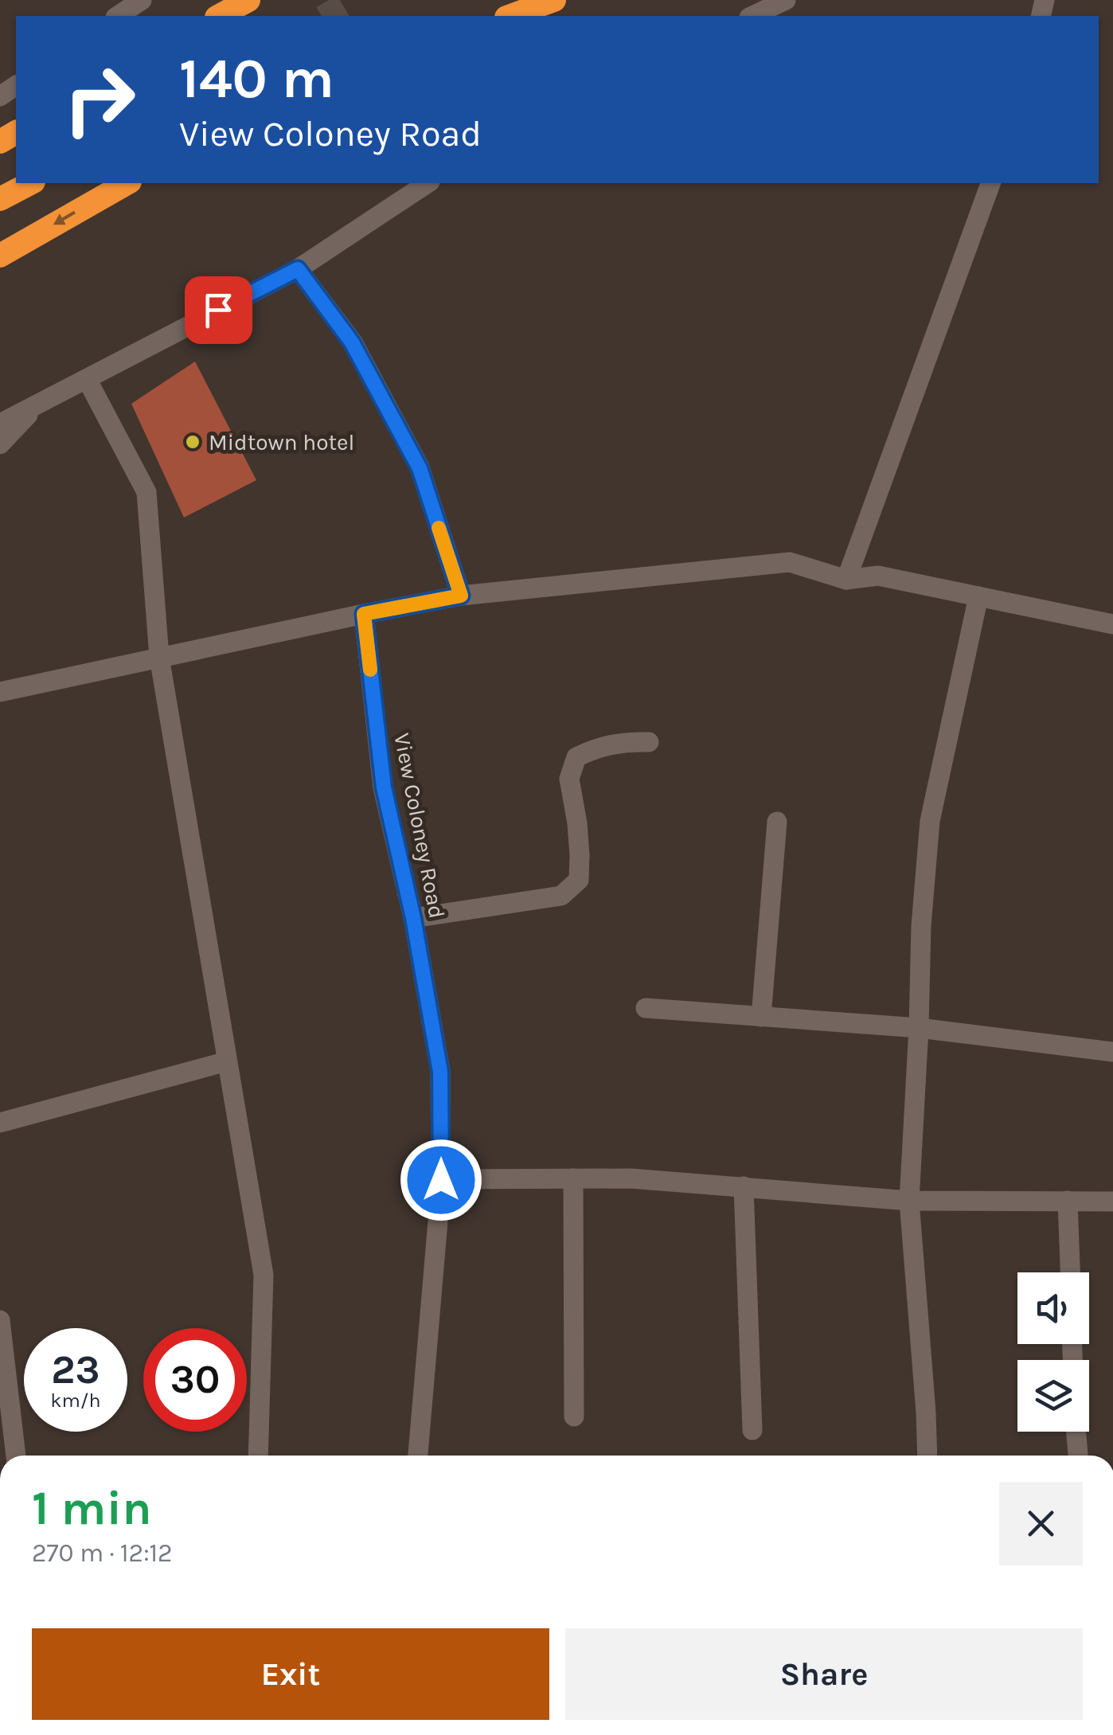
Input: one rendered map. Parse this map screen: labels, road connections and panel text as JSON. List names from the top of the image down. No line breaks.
{"streets":{"street":["View Coloney Road"]},"places":["Midtown hotel"],"page":{"turn":["140 m","View Coloney Road"],"speed":"23 km/h","limit":"30","heading":["1 min","270 m · 12:12"],"buttons":["Exit","Share"]}}
